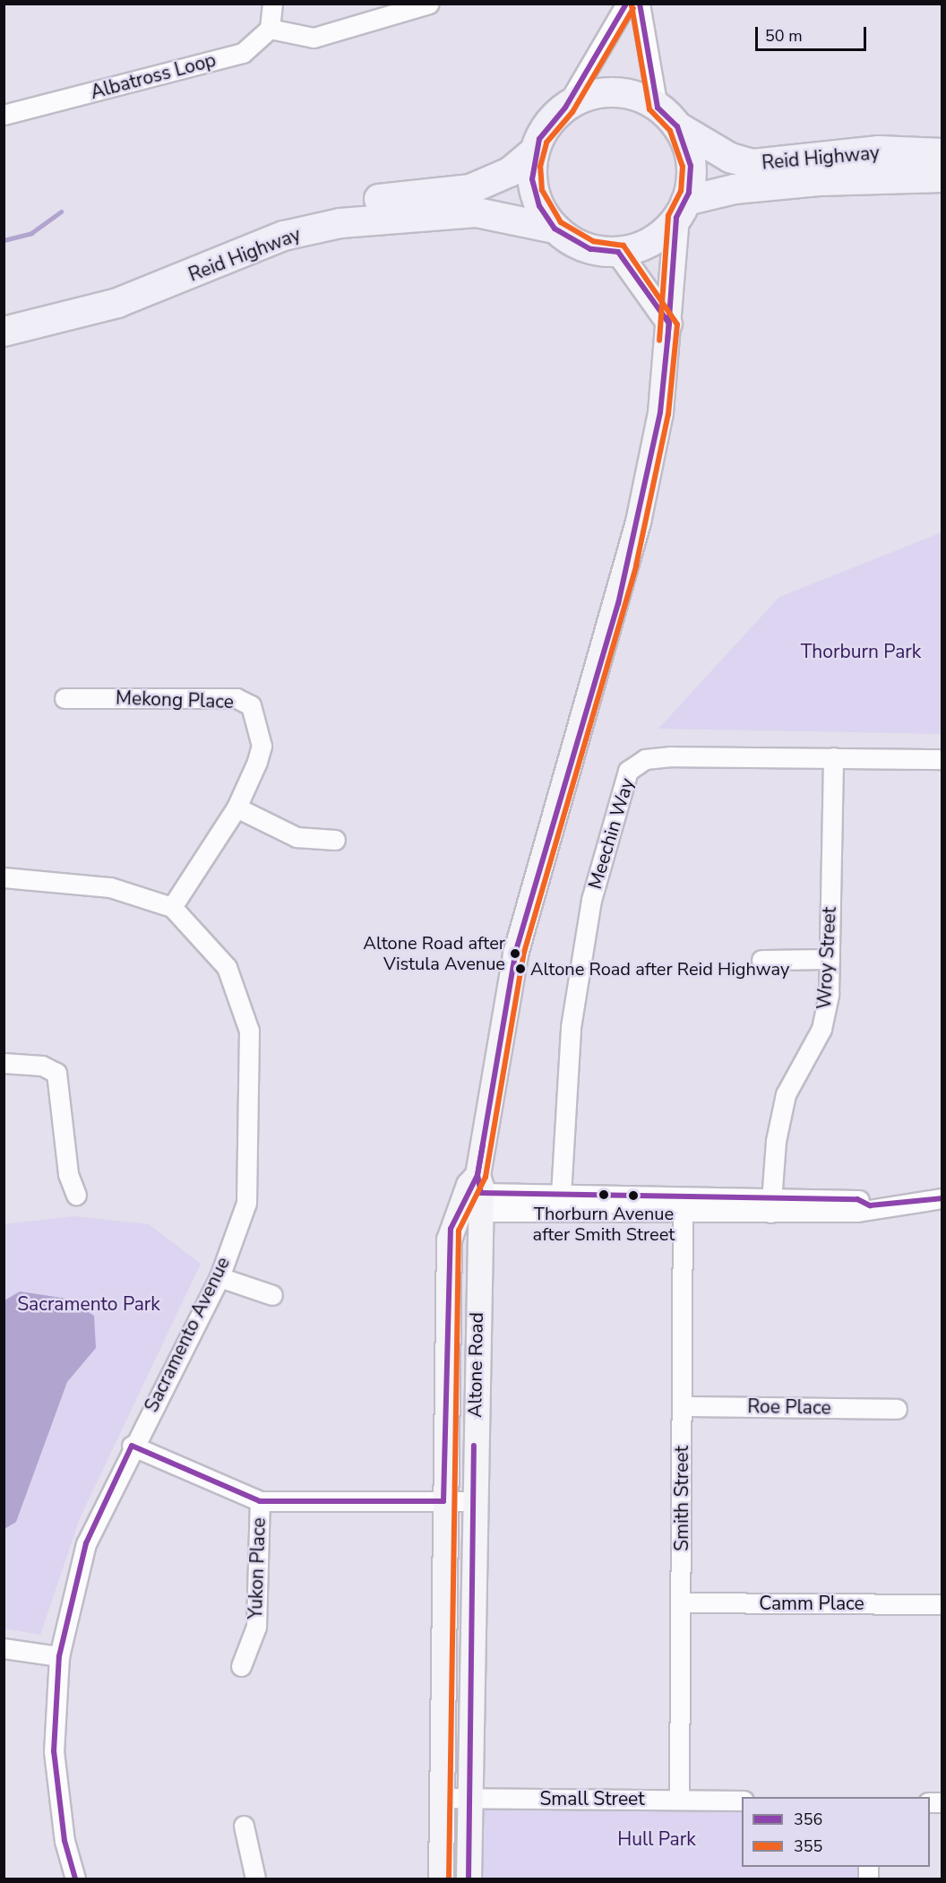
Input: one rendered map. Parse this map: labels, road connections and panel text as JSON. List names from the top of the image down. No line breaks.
{"streets":{"highway":["Reid Highway"],"main road":["Altone Road"],"street":["Albatross Loop","Mekong Place","Meechin Way","Wroy Street","Sacramento Avenue","Roe Place","Smith Street","Yukon Place","Camm Place","Small Street"]},"crossings":[["Reid Highway","Altone Road"],["Mekong Place","Sacramento Avenue"],["Meechin Way","Wroy Street"],["Altone Road","Small Street"],["Roe Place","Smith Street"],["Smith Street","Camm Place"],["Smith Street","Small Street"]],"parks":["Thorburn Park","Sacramento Park","Hull Park"],"places":["Altone Road after Vistula Avenue","Altone Road after Reid Highway","Thorburn Avenue after Smith Street"],"lines":["transit line 356","transit line 355"],"legend":["356","355"],"scale_bar":"50 m"}
